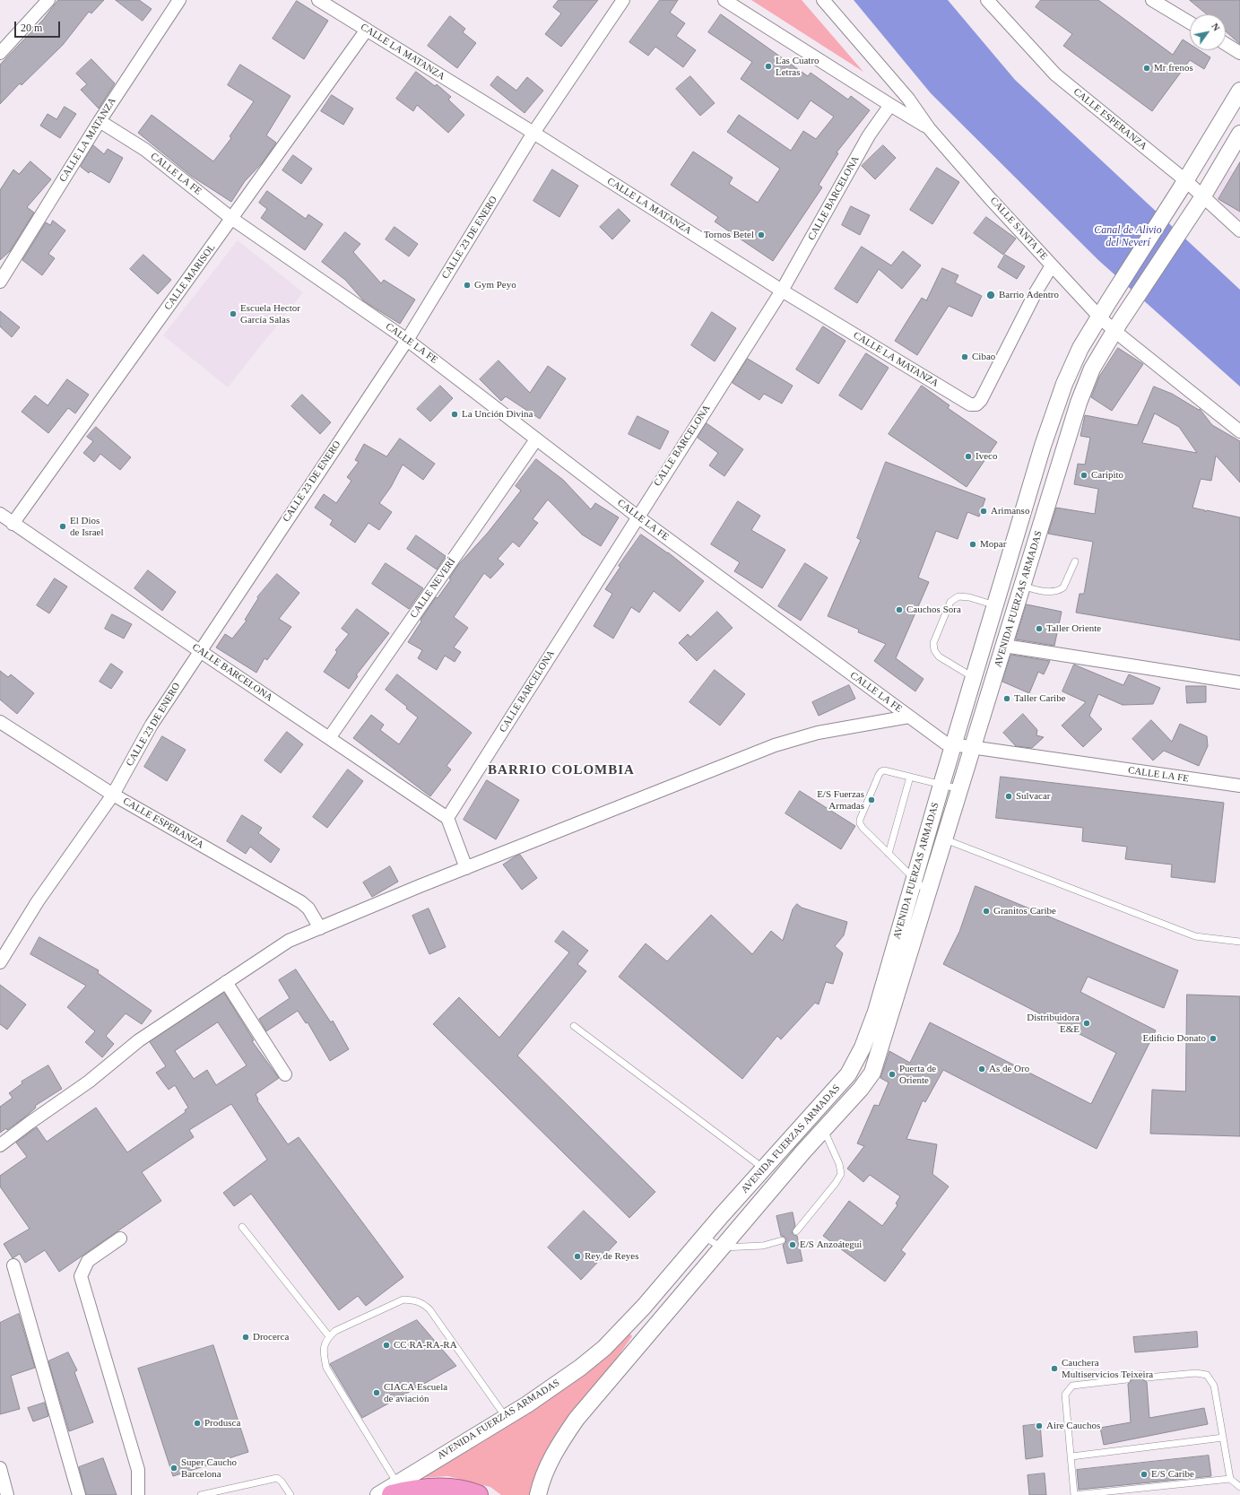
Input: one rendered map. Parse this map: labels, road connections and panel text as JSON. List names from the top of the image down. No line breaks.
{"streets":{"street":["CALLE LA MATANZA","CALLE ESPERANZA","CALLE LA FE","CALLE BARCELONA","CALLE SANTA FE","CALLE 23 DE ENERO","CALLE MARISOL","CALLE NEVERÍ","AVENIDA FUERZAS ARMADAS"]},"crossings":[["CALLE LA MATANZA","CALLE LA FE"],["CALLE LA MATANZA","CALLE BARCELONA"],["CALLE LA MATANZA","CALLE SANTA FE"],["CALLE LA MATANZA","CALLE 23 DE ENERO"],["CALLE LA MATANZA","CALLE MARISOL"],["CALLE ESPERANZA","CALLE 23 DE ENERO"],["CALLE ESPERANZA","AVENIDA FUERZAS ARMADAS"],["CALLE LA FE","CALLE BARCELONA"],["CALLE LA FE","CALLE 23 DE ENERO"],["CALLE LA FE","CALLE MARISOL"],["CALLE LA FE","CALLE NEVERÍ"],["CALLE LA FE","AVENIDA FUERZAS ARMADAS"],["CALLE BARCELONA","CALLE 23 DE ENERO"],["CALLE BARCELONA","CALLE MARISOL"],["CALLE BARCELONA","CALLE NEVERÍ"],["CALLE SANTA FE","AVENIDA FUERZAS ARMADAS"]],"districts":["BARRIO COLOMBIA"],"water":["Canal de Alivio del Neverí"],"places":["Las Cuatro Letras","Mr frenos","Tornos Betel","Gym Peyo","Barrio Adentro","Escuela Hector García Salas","Cibao","La Unción Divina","Iveco","Caripito","Arimanso","El Dios de Israel","Mopar","Cauchos Sora","Taller Oriente","Taller Caribe","Sulvacar","E/S Fuerzas Armadas","Granitos Caribe","Distribuidora E&E","Edificio Donato","As de Oro","Puerta de Oriente","E/S Anzoátegui","Rey de Reyes","Drocerca","CC RA-RA-RA","Cauchera Multiservicios Teixeira","CIACA Escuela de aviación","Produsca","Aire Cauchos","Super Caucho Barcelona","E/S Caribe"],"scale_bar":"20 m","north":"top right"}
